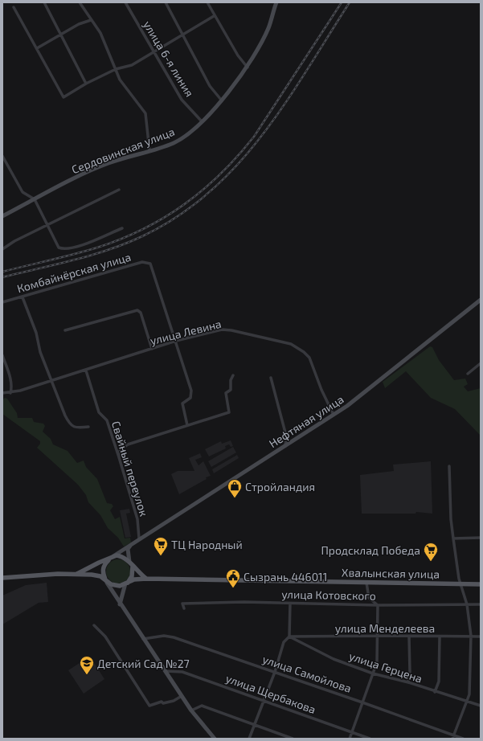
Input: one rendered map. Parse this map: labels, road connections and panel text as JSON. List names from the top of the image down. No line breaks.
{"streets":{"main road":["Хвалынская улица"],"street":["улица 6-я линия","Сердовинская улица","Комбайнёрская улица","улица Левина","Нефтяная улица","Свайный переулок","улица Котовского","улица Менделеева","улица Герцена","улица Самойлова","улица Щербакова"]},"crossings":[["улица 6-я линия","Сердовинская улица"],["Комбайнёрская улица","улица Левина"],["улица Левина","Нефтяная улица"],["улица Левина","Свайный переулок"],["Нефтяная улица","Свайный переулок"],["Нефтяная улица","Хвалынская улица"],["улица Менделеева","улица Герцена"]],"places":{"shop":["Стройландия"],"supermarket":["ТЦ Народный","Продсклад Победа"],"public building":["Сызрань 446011"],"school or university":["Детский Сад №27"]}}
